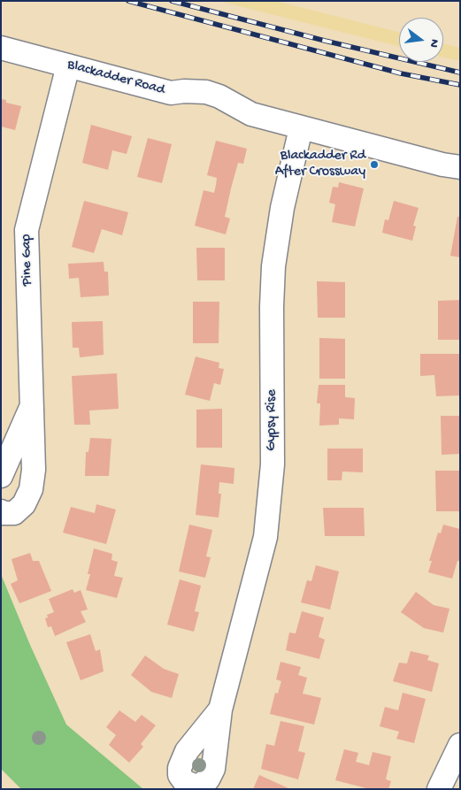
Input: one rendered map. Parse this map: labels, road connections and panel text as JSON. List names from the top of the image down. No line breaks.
{"streets":{"street":["Blackadder Road","Pine Gap","Gypsy Rise"]},"crossings":[["Blackadder Road","Pine Gap"],["Blackadder Road","Gypsy Rise"]],"places":["Blackadder Rd After Crossway"],"north":"right"}
